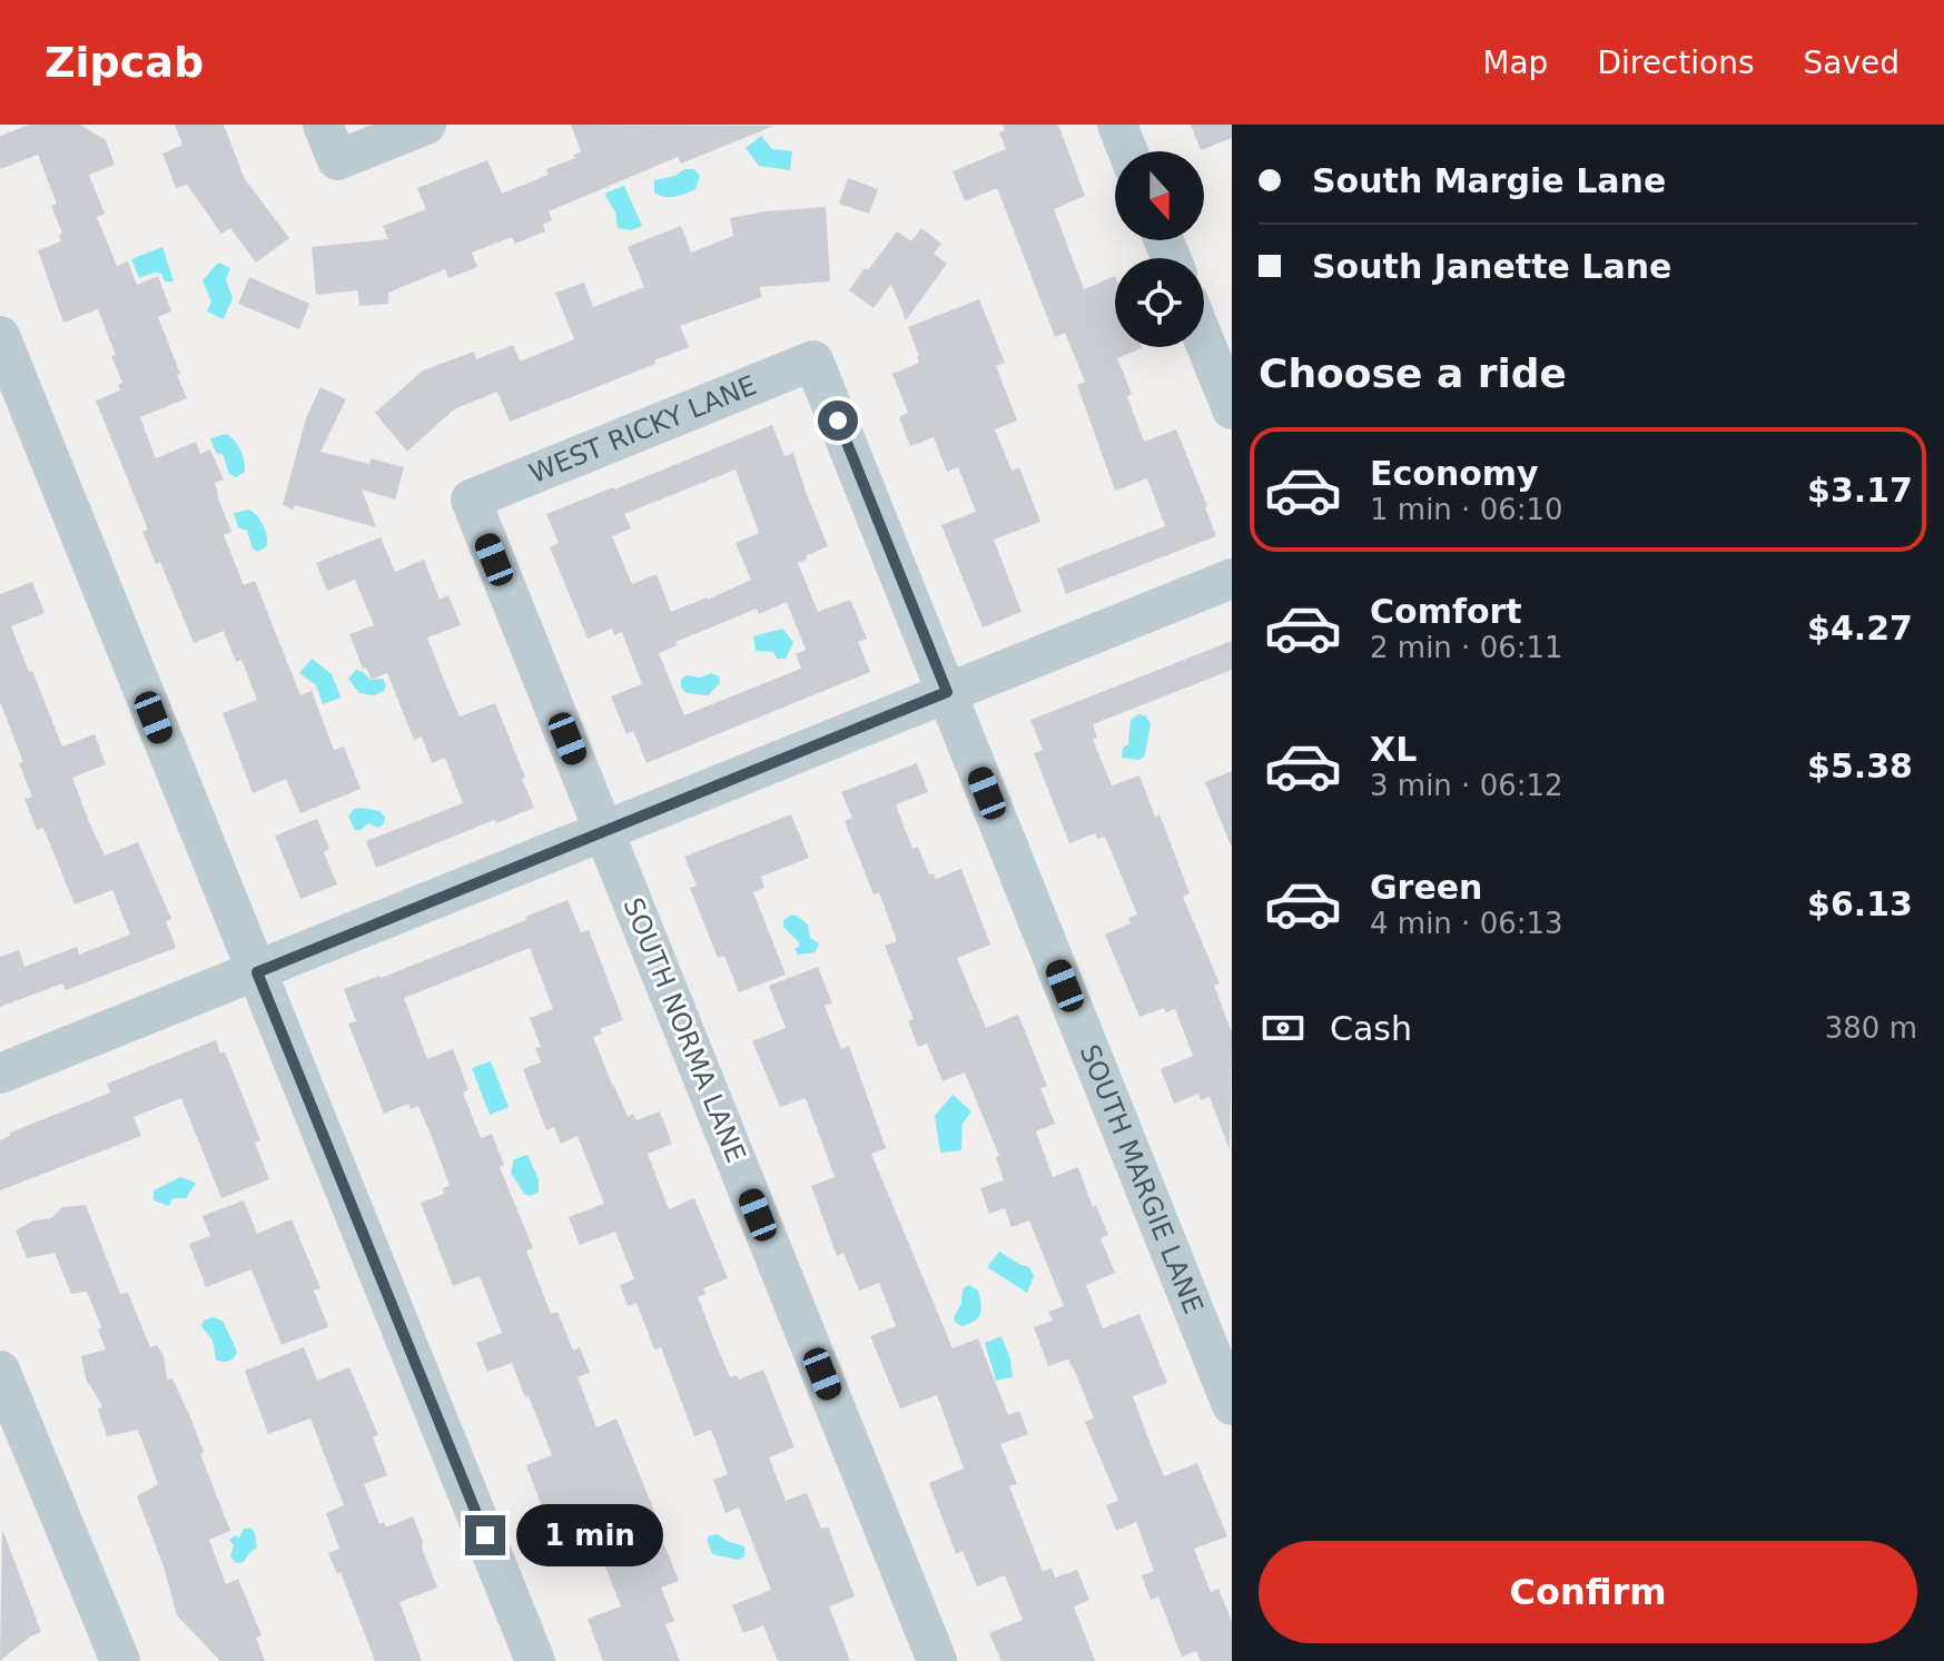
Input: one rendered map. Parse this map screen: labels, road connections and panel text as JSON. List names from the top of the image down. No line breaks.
{"streets":{"street":["WEST RICKY LANE","SOUTH NORMA LANE","SOUTH MARGIE LANE"]},"crossings":[["WEST RICKY LANE","SOUTH NORMA LANE"],["WEST RICKY LANE","SOUTH MARGIE LANE"]],"north":"bottom","page":{"header":"Zipcab","nav":["Map","Directions","Saved"],"banner":["South Margie Lane","South Janette Lane"],"heading":"Choose a ride","list":[{"name":"Economy","note":"1 min · 06:10","value":"$3.17"},{"name":"Comfort","note":"2 min · 06:11","value":"$4.27"},{"name":"XL","note":"3 min · 06:12","value":"$5.38"},{"name":"Green","note":"4 min · 06:13","value":"$6.13"}],"pay":["Cash","380 m"],"bubble":"1 min","buttons":"Confirm"}}
